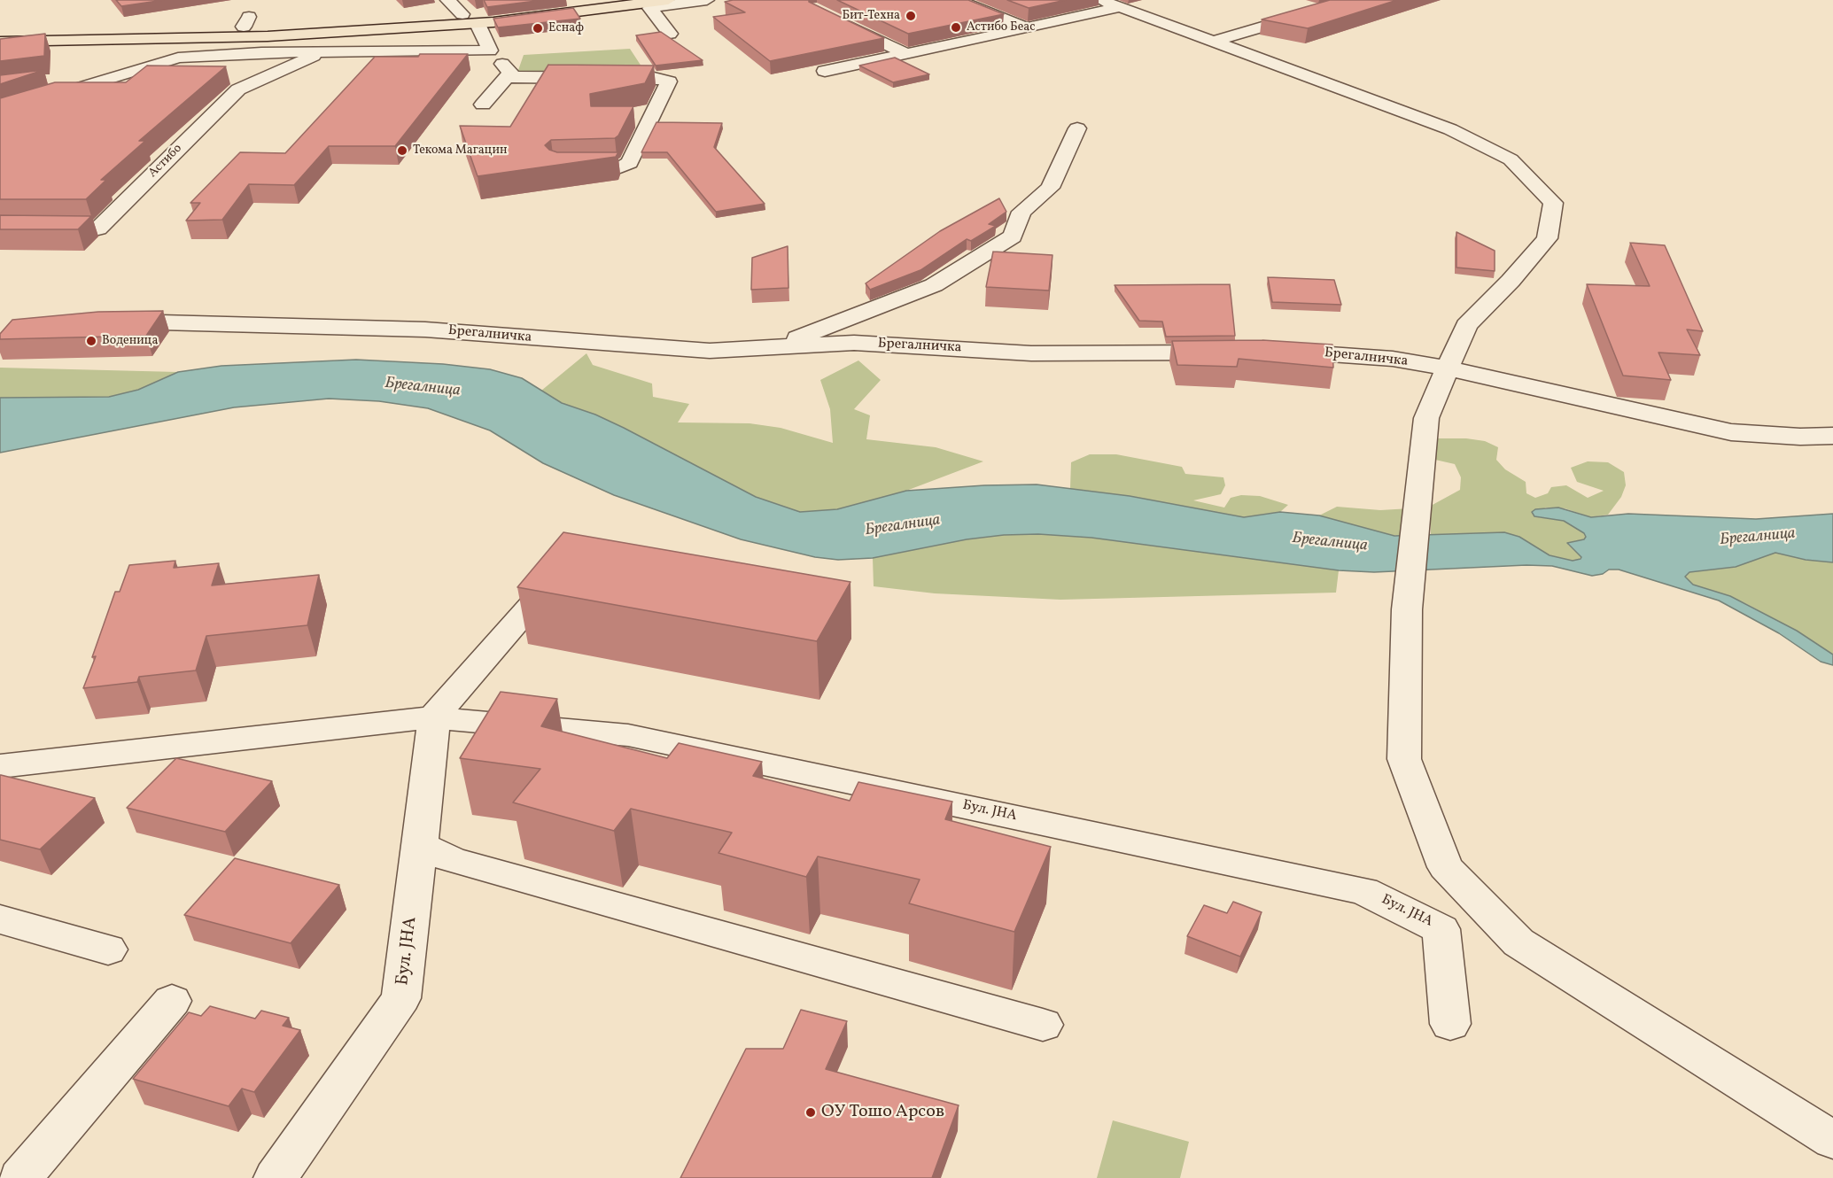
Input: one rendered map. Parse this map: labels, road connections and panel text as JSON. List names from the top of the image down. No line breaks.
{"streets":{"street":["Астибо","Брегалничка","Бул. ЈНА"]},"water":["Брегалница"],"places":["Бит-Техна","Астибо Беас","Еснаф","Текома Магацин","Воденица","ОУ Тошо Арсов"]}
